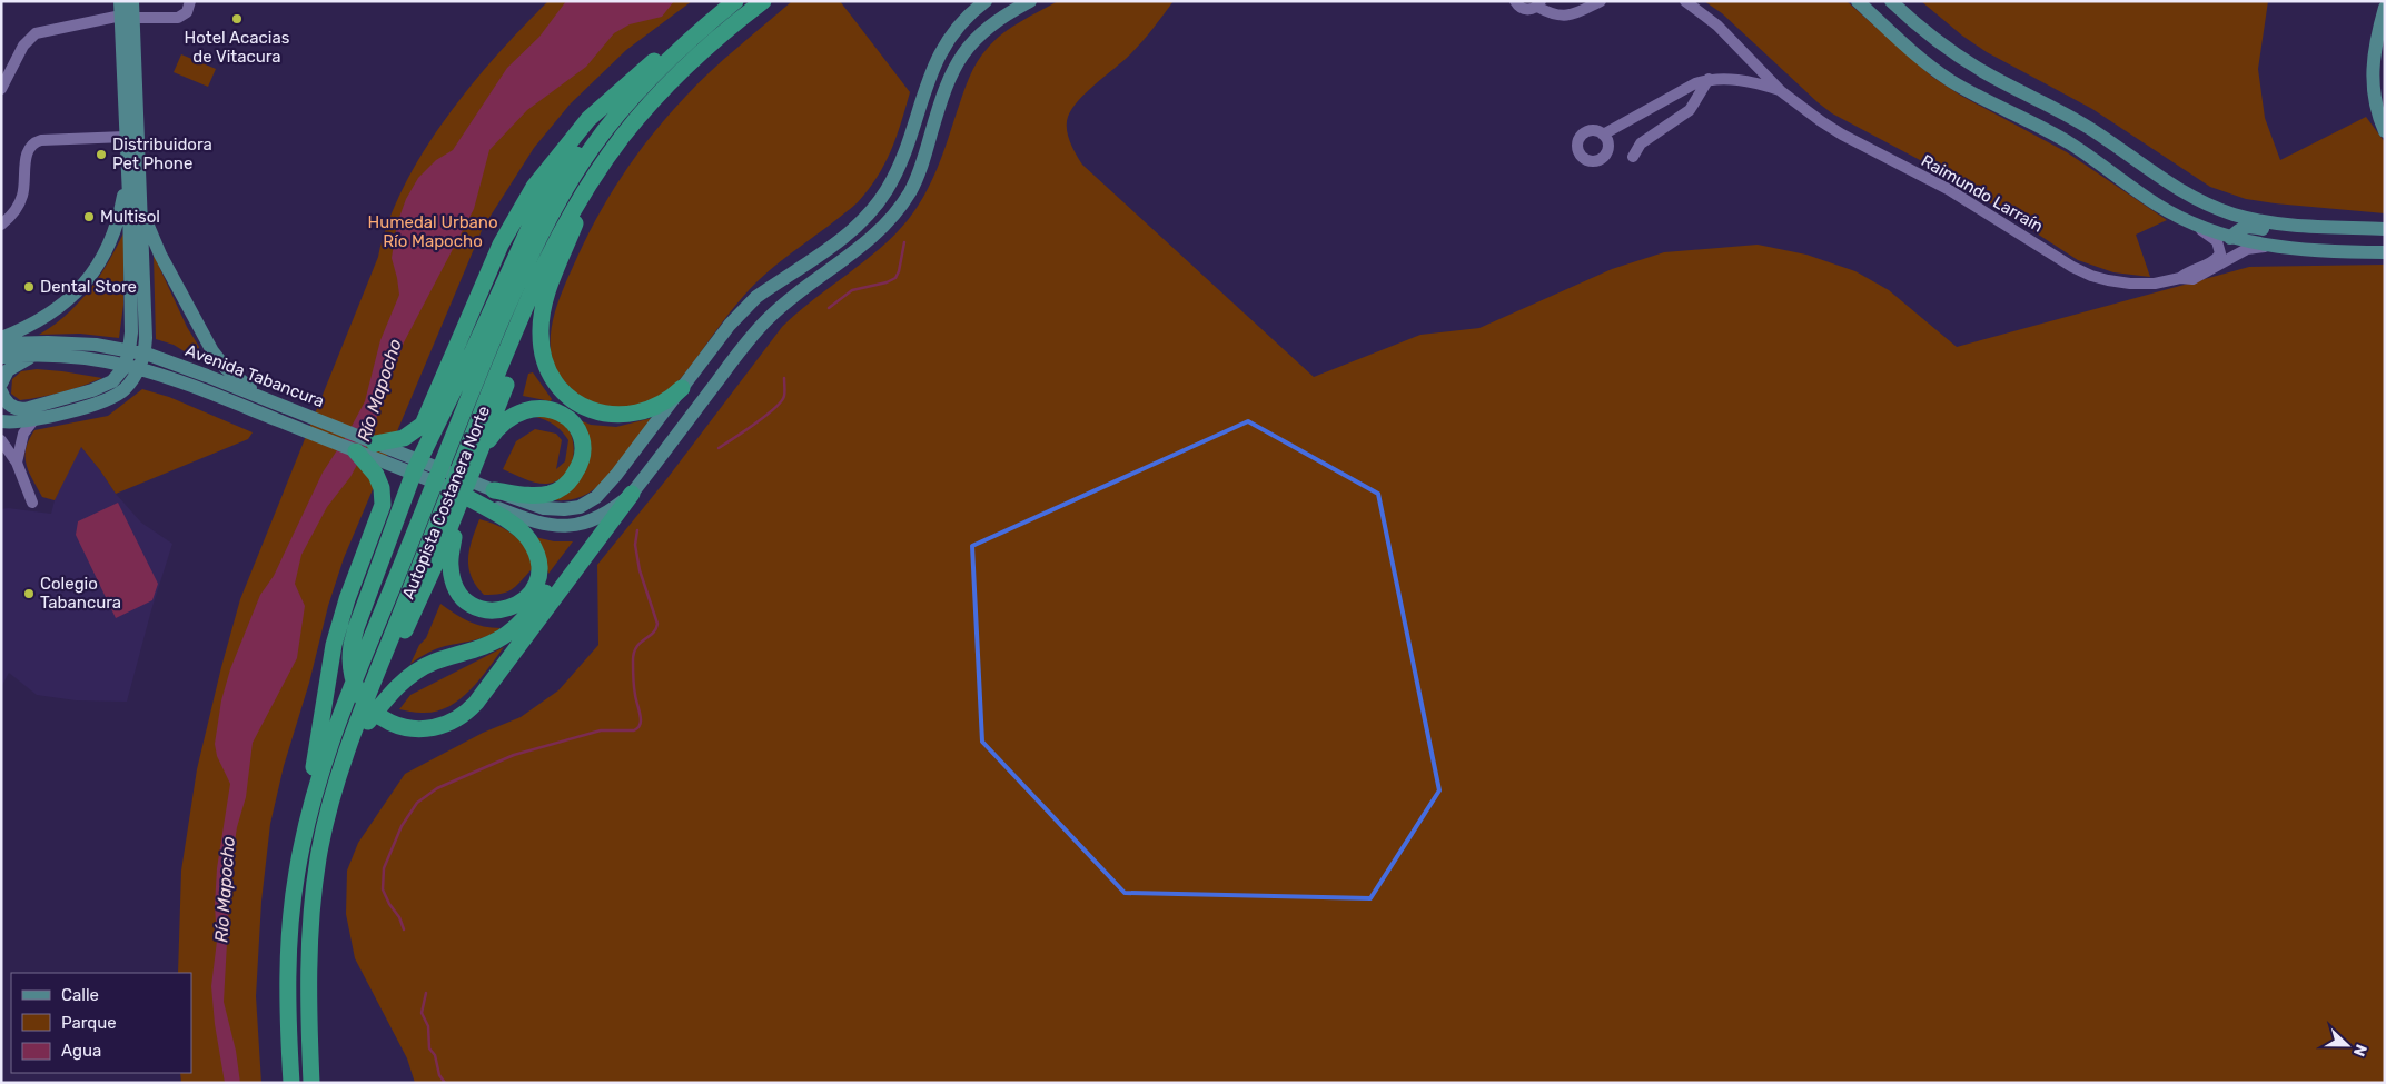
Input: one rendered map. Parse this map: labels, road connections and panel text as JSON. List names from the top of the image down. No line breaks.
{"streets":{"highway":["Autopista Costanera Norte"],"main road":["Avenida Tabancura"],"street":["Raimundo Larraín"]},"water":["Río Mapocho"],"parks":["Humedal Urbano Río Mapocho"],"places":["Hotel Acacias de Vitacura","Distribuidora Pet Phone","Multisol","Dental Store","Colegio Tabancura"],"legend":["Calle","Parque","Agua"],"north":"right"}
